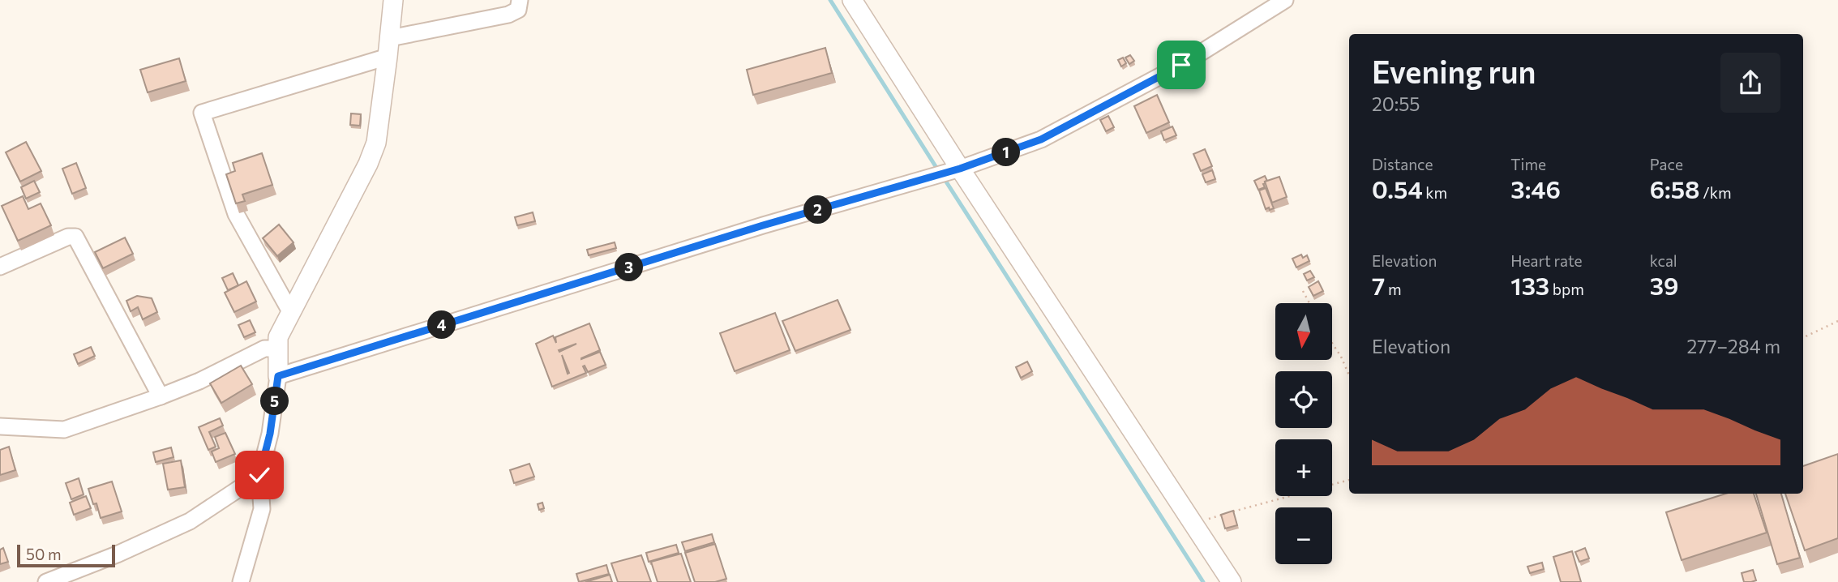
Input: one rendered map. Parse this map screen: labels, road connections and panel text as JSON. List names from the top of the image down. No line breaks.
{"scale_bar":"50 m","north":"bottom","page":{"heading":["Evening run","20:55"],"stats":[["Distance","0.54 km"],["Time","3:46"],["Pace","6:58 /km"],["Elevation","7 m"],["Heart rate","133 bpm"],["kcal","39"]],"pins":["1","2","3","4","5"],"map_buttons":["+","−"],"chart":["Elevation","277–284 m"],"scale":"50 m"}}
